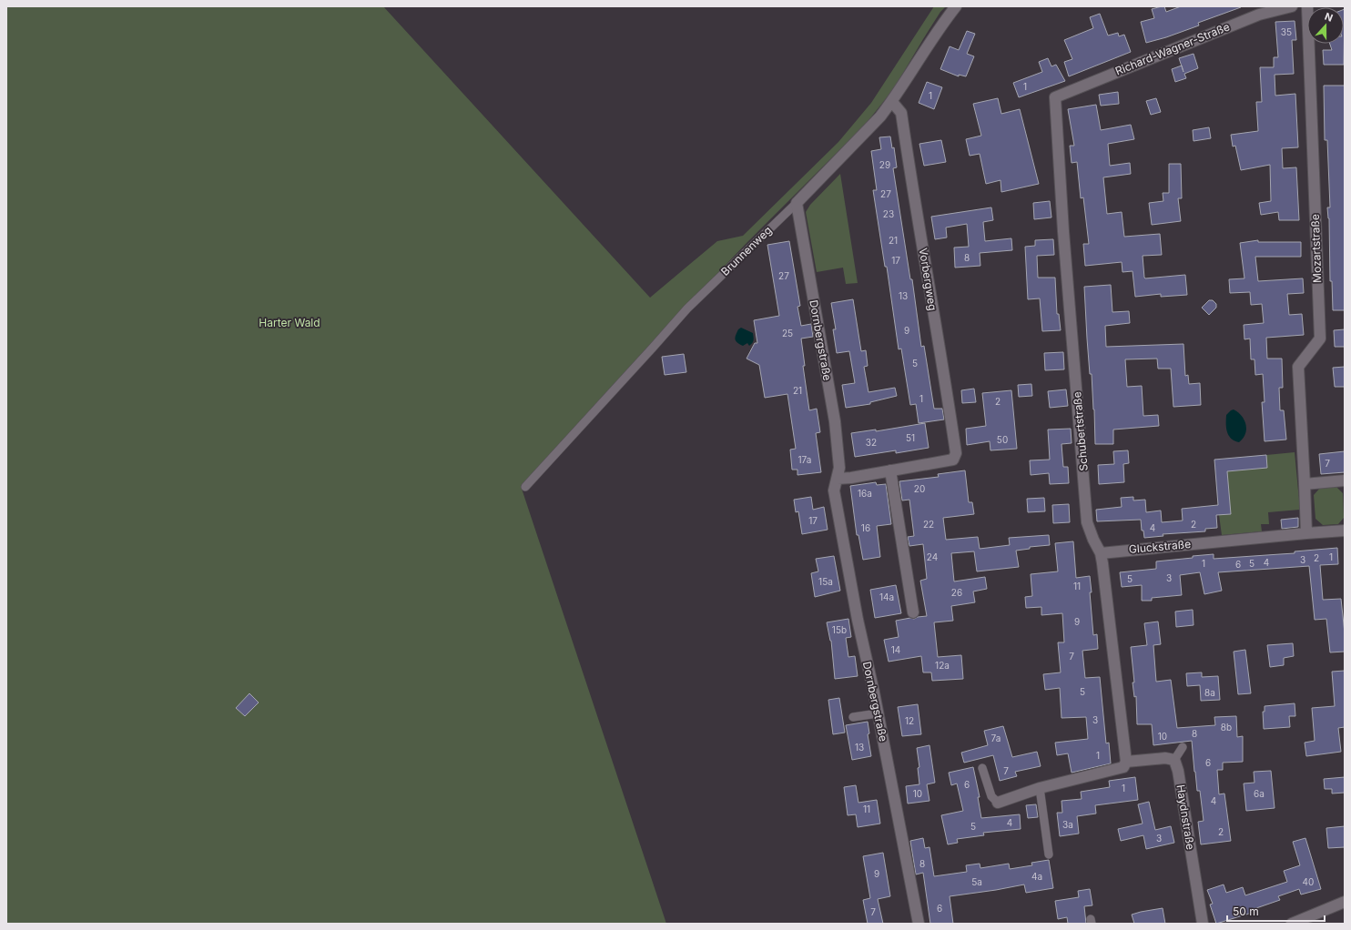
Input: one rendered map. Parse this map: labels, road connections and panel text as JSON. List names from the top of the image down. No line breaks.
{"streets":{"street":["Richard-Wagner-Straße","Mozartstraße","Brunnenweg","Vorbergweg","Dornbergstraße","Schubertstraße","Gluckstraße","Haydnstraße"]},"crossings":[["Richard-Wagner-Straße","Schubertstraße"],["Mozartstraße","Gluckstraße"],["Brunnenweg","Vorbergweg"],["Brunnenweg","Dornbergstraße"],["Schubertstraße","Gluckstraße"]],"parks":["Harter Wald"],"house_numbers":["35","1","1","29","27","23","21","8","17","27","13","9","25","5","21","1","2","51","50","32","17a","7","20","16a","17","22","2","16","4","24","1","2","3","4","1","5","6","3","5","15a","11","26","14a","9","15b","14","7","12a","5","8a","3","12","8b","8","10","7a","13","1","6","7","6","1","10","6a","4","11","4","3a","5","2","3","8","9","4a","5a","40","6","7"],"scale_bar":"50 m","north":"top"}
